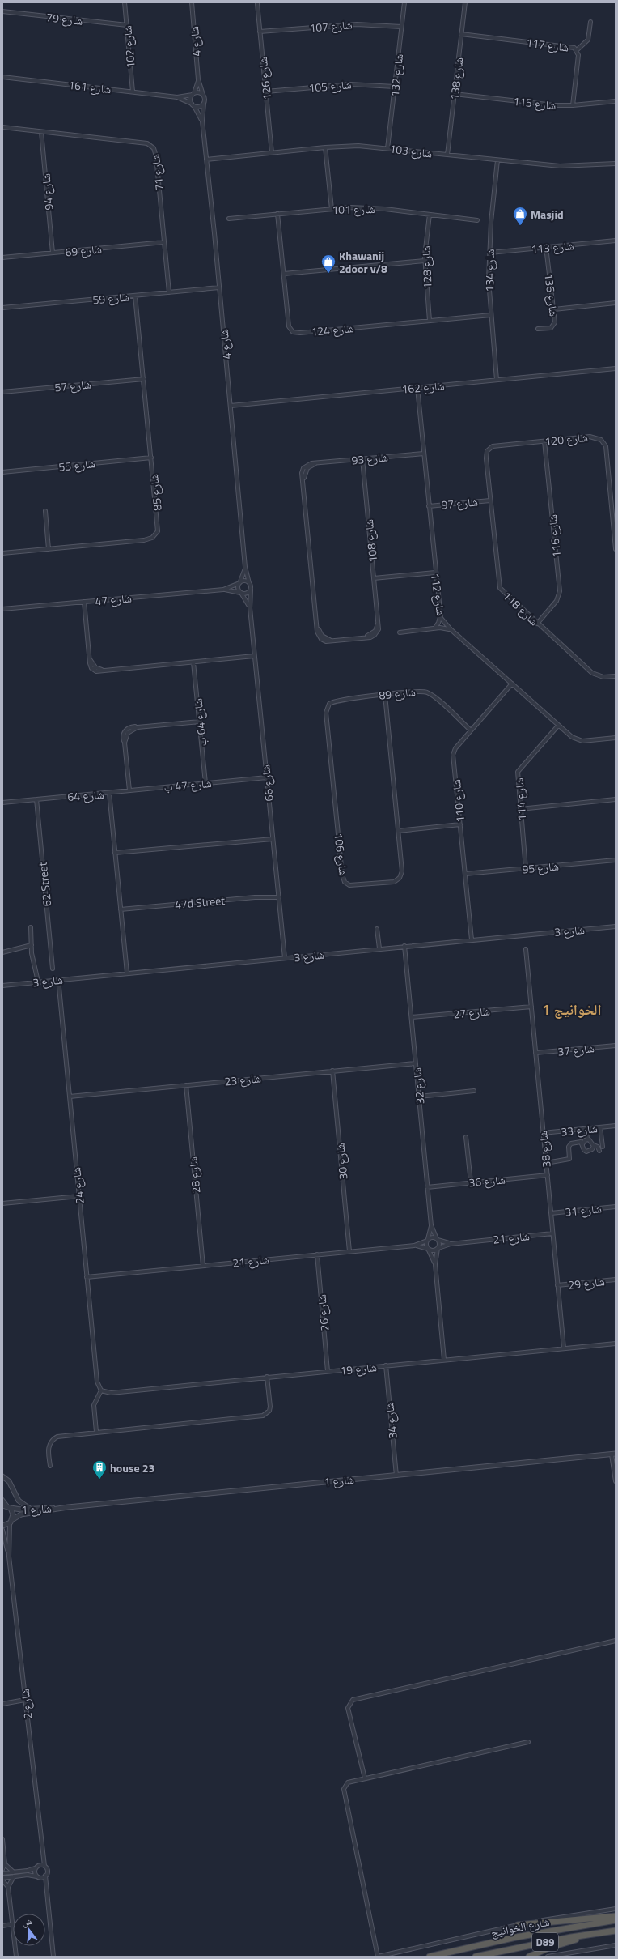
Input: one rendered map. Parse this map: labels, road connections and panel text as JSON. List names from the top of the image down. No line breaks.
{"streets":{"highway":["شارع الخوانيج","D89"],"street":["شارع 79","شارع 107","شارع 4","شارع 117","شارع 102","شارع 132","شارع 126","شارع 138","شارع 105","شارع 161","شارع 115","شارع 103","شارع 71","شارع 94","شارع 101","شارع 113","شارع 69","شارع 128","شارع 134","شارع 136","شارع 59","شارع 124","شارع 57","شارع 162","شارع 120","شارع 93","شارع 55","شارع 85","شارع 97","شارع 116","شارع 108","شارع 112","شارع 47","شارع 118","شارع 89","شارع 64 ب","شارع 66","شارع 47 ب","شارع 64","شارع 114","شارع 110","شارع 106","شارع 95","62 Street","47d Street","شارع 3","شارع 27","شارع 37","شارع 23","شارع 32","شارع 33","شارع 38","شارع 30","شارع 28","شارع 36","شارع 24","شارع 31","شارع 21","شارع 29","شارع 26","شارع 19","شارع 34","شارع 1","شارع 2"]},"crossings":[["شارع 79","شارع 102"],["شارع 107","شارع 132"],["شارع 107","شارع 126"],["شارع 4","شارع 161"],["شارع 4","شارع 103"],["شارع 4","شارع 59"],["شارع 4","شارع 162"],["شارع 4","شارع 47"],["شارع 4","شارع 66"],["شارع 117","شارع 138"],["شارع 117","شارع 115"],["شارع 102","شارع 161"],["شارع 132","شارع 105"],["شارع 132","شارع 103"],["شارع 126","شارع 105"],["شارع 126","شارع 103"],["شارع 138","شارع 115"],["شارع 138","شارع 103"],["شارع 103","شارع 134"],["شارع 71","شارع 94"],["شارع 71","شارع 69"],["شارع 71","شارع 59"],["شارع 94","شارع 69"],["شارع 101","شارع 128"],["شارع 101","شارع 124"],["شارع 113","شارع 134"],["شارع 113","شارع 136"],["شارع 128","شارع 124"],["شارع 134","شارع 124"],["شارع 134","شارع 162"],["شارع 59","شارع 85"],["شارع 57","شارع 85"],["شارع 162","شارع 112"],["شارع 120","شارع 116"],["شارع 120","شارع 118"],["شارع 93","شارع 108"],["شارع 93","شارع 112"],["شارع 55","شارع 85"],["شارع 97","شارع 112"],["شارع 97","شارع 118"],["شارع 116","شارع 118"],["شارع 112","شارع 114"],["شارع 112","شارع 110"],["شارع 47","شارع 66"],["شارع 89","شارع 110"],["شارع 89","شارع 106"],["شارع 64 ب","شارع 47 ب"],["شارع 66","شارع 47 ب"],["شارع 66","47d Street"],["شارع 66","شارع 3"],["شارع 47 ب","شارع 64"],["شارع 64","62 Street"],["شارع 64","47d Street"],["شارع 64","شارع 3"],["شارع 114","شارع 95"],["شارع 110","شارع 95"],["شارع 110","شارع 3"],["شارع 3","شارع 32"],["شارع 3","شارع 24"],["شارع 27","شارع 32"],["شارع 27","شارع 38"],["شارع 37","شارع 38"],["شارع 23","شارع 32"],["شارع 23","شارع 30"],["شارع 23","شارع 28"],["شارع 23","شارع 24"],["شارع 32","شارع 36"],["شارع 32","شارع 21"],["شارع 33","شارع 38"],["شارع 38","شارع 36"],["شارع 38","شارع 31"],["شارع 38","شارع 21"],["شارع 38","شارع 29"],["شارع 38","شارع 19"],["شارع 30","شارع 21"],["شارع 28","شارع 21"],["شارع 24","شارع 21"],["شارع 24","شارع 19"],["شارع 21","شارع 26"],["شارع 26","شارع 19"],["شارع 19","شارع 34"],["شارع 34","شارع 1"]],"districts":["الخوانيج 1"],"places":{"shop":["Masjid","Khawanij 2door v/8"],"building":["house 23"]},"north":"top"}
